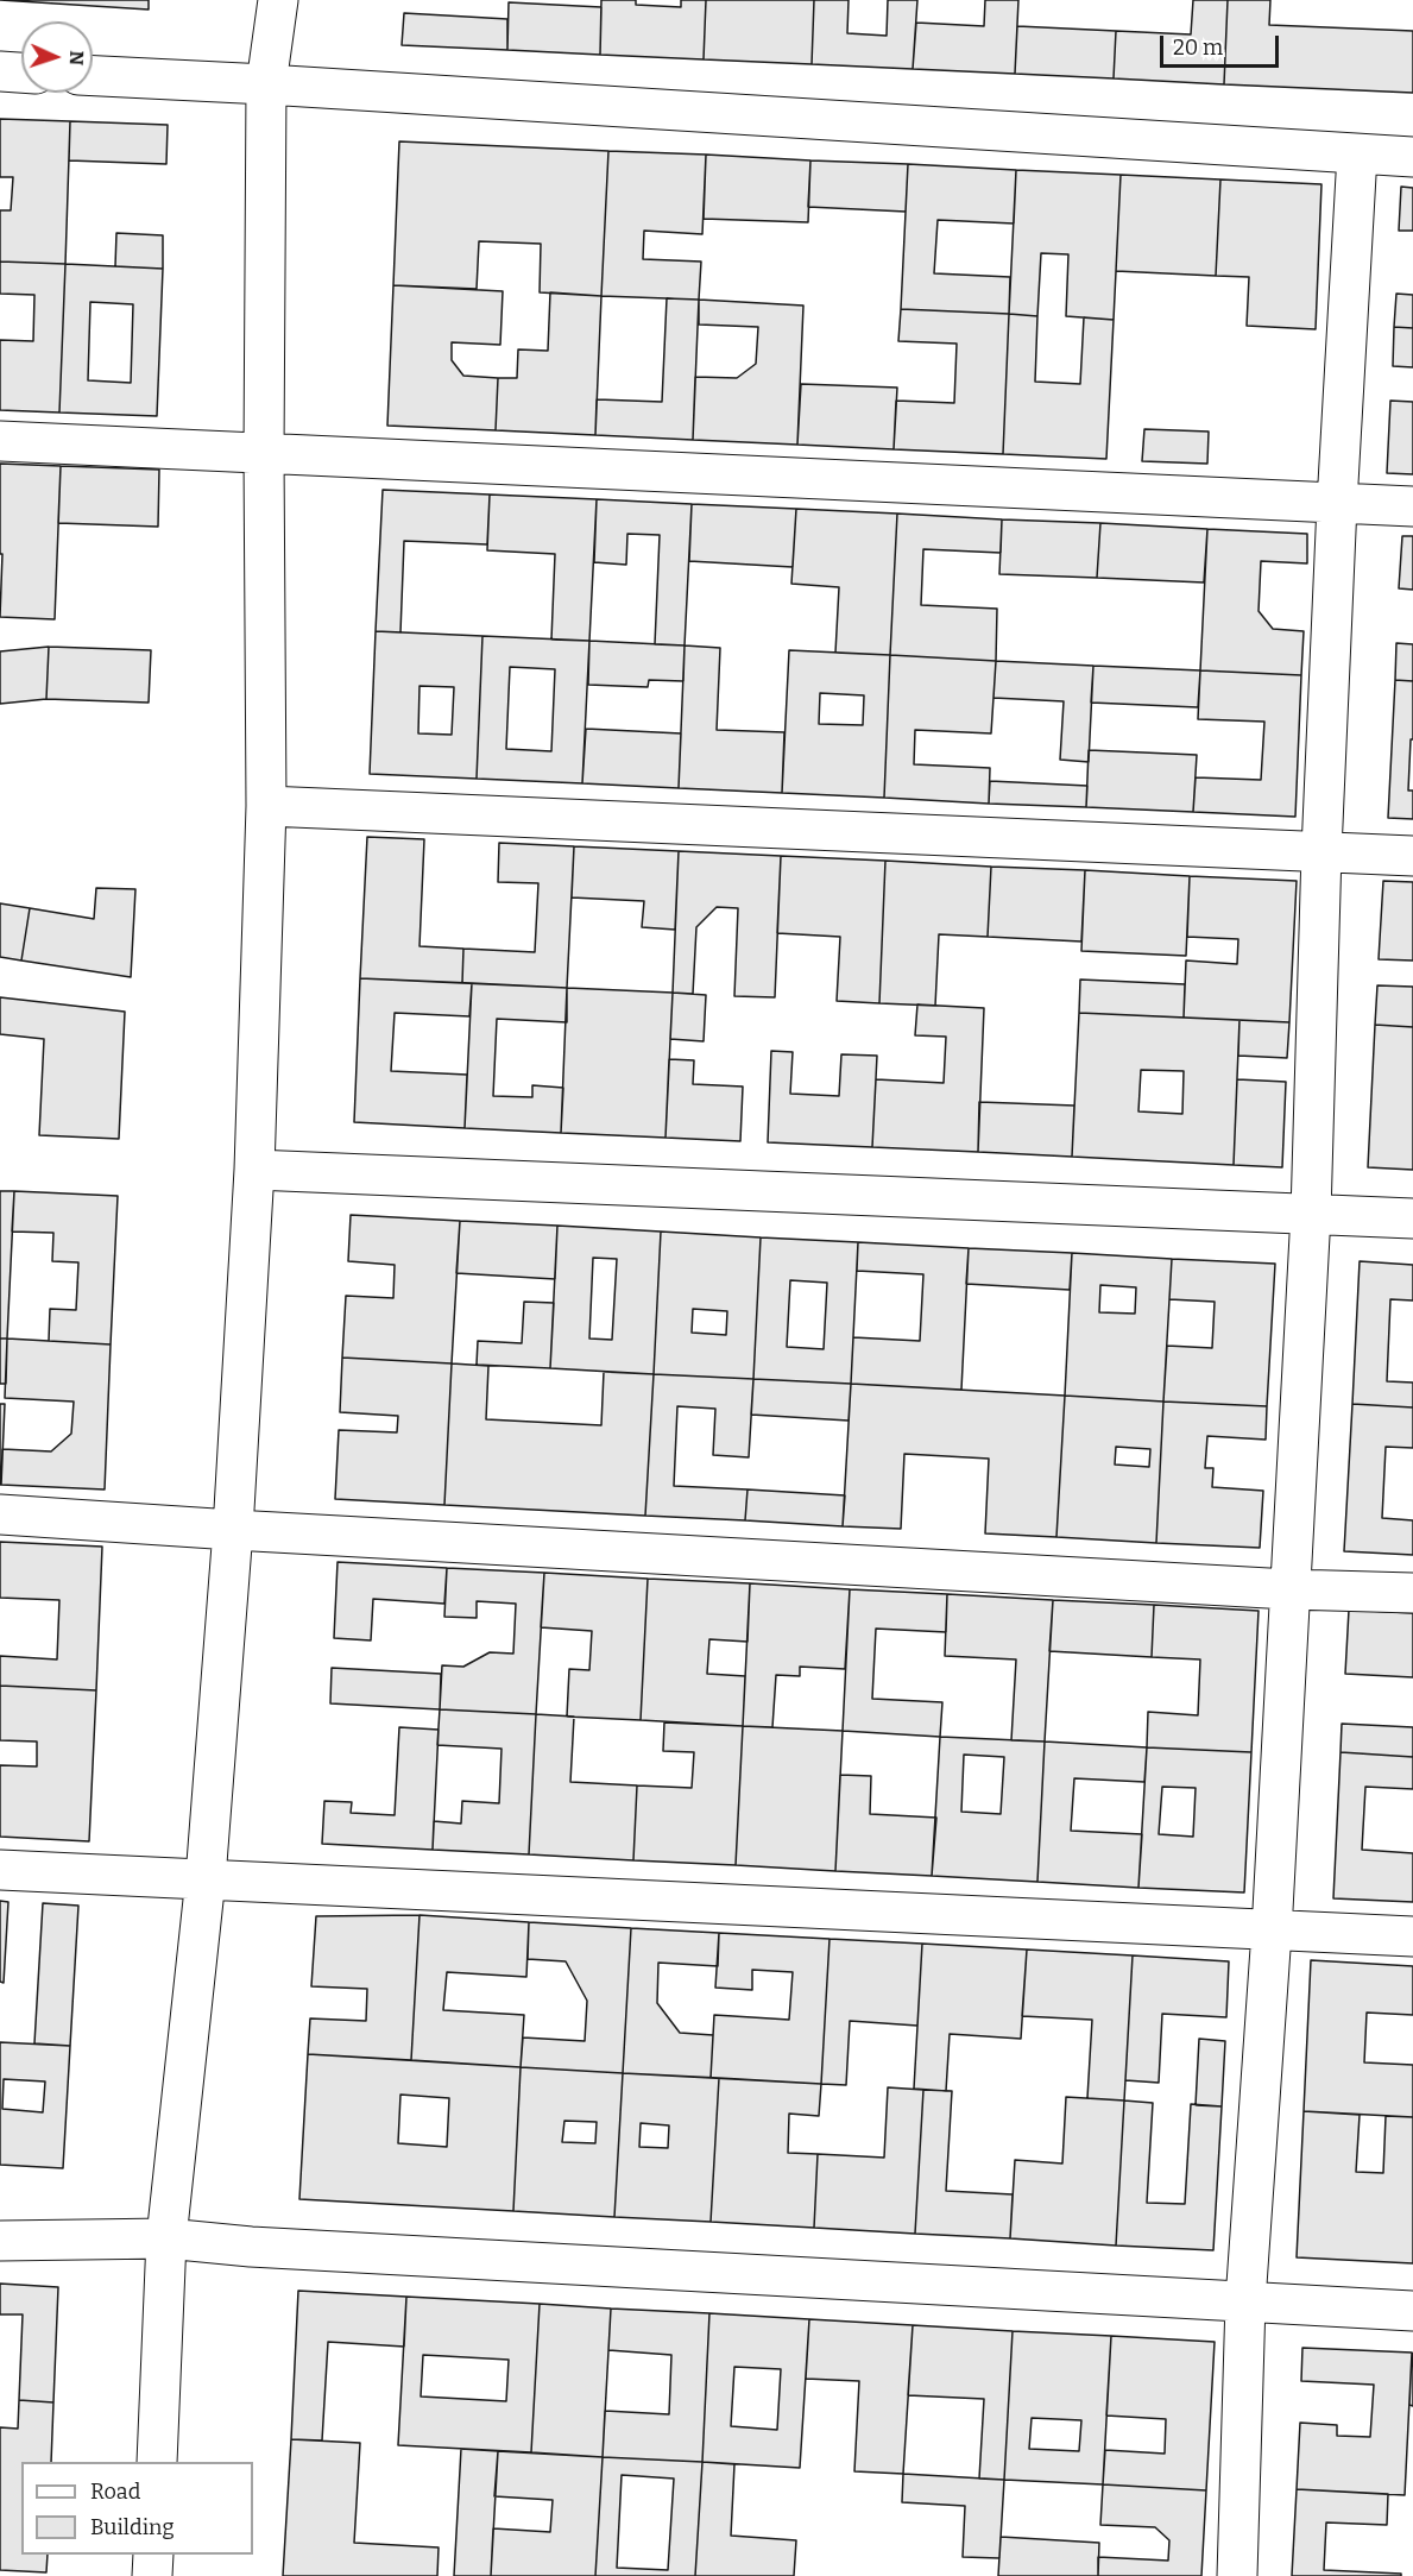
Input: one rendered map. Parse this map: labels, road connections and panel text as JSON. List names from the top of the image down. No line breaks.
{"legend":["Road","Building"],"scale_bar":"20 m","north":"right"}
